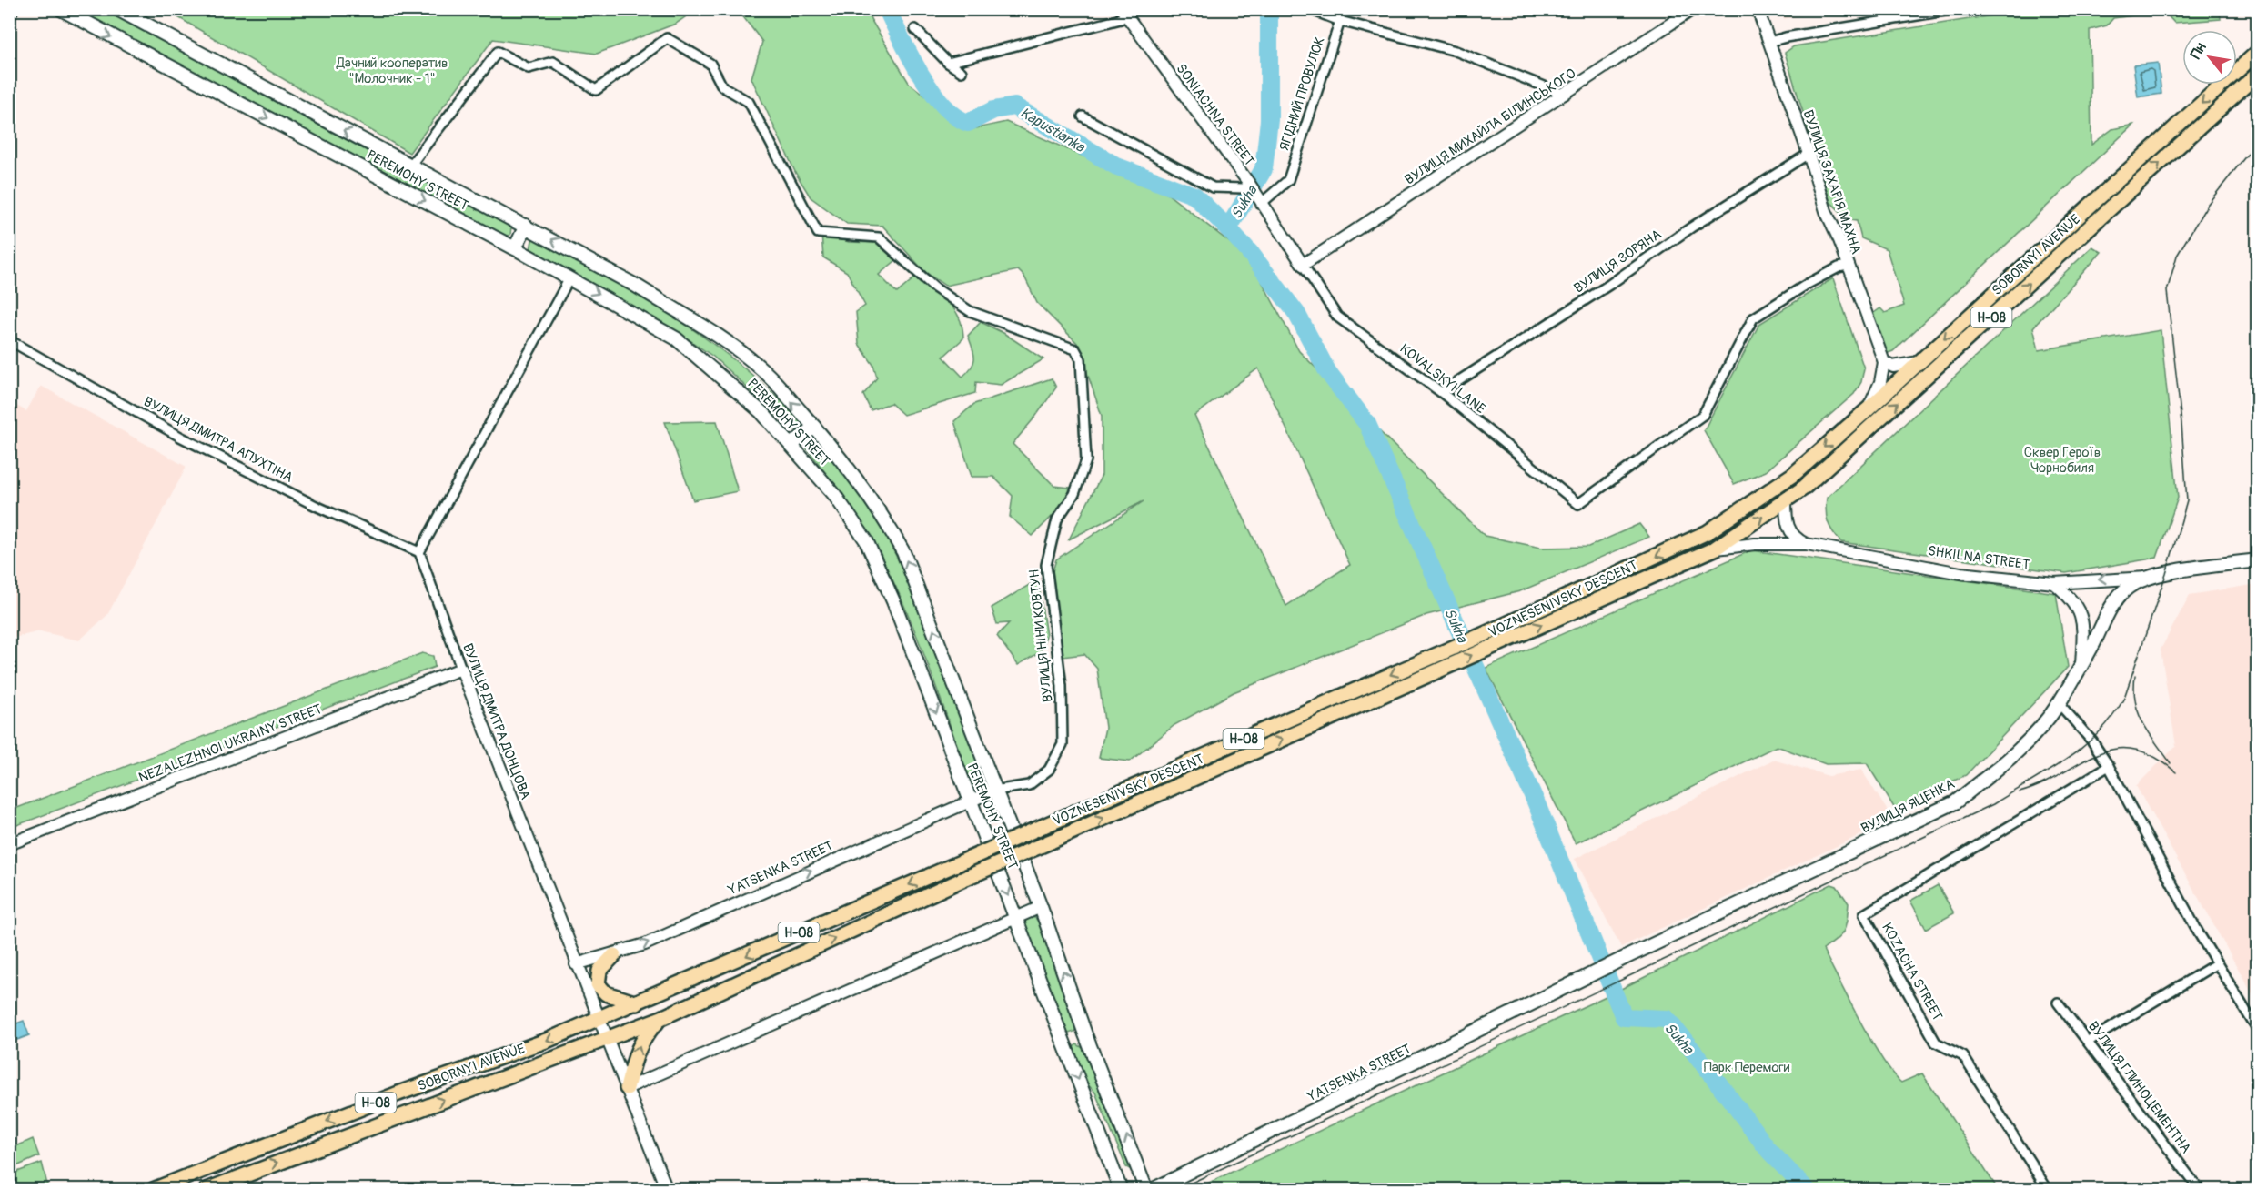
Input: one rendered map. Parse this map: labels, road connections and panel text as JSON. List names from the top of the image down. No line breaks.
{"streets":{"main road":["PEREMOHY STREET","SOBORNYI AVENUE","Н-08","VOZNESENIVSKY DESCENT","ВУЛИЦЯ ЯЦЕНКА","YATSENKA STREET"],"street":["ЯГІДНИЙ ПРОВУЛОК","SONIACHNA STREET","ВУЛИЦЯ МИХАЙЛА БІЛИНСЬКОГО","ВУЛИЦЯ ЗАХАРІЯ МАХНА","ВУЛИЦЯ ЗОРЯНА","KOVALSKYI LANE","ВУЛИЦЯ ДМИТРА АПУХТІНА","SHKILNA STREET","ВУЛИЦЯ НІНИ КОВТУН","ВУЛИЦЯ ДМИТРА ДОНЦОВА","NEZALEZHNOI UKRAINY STREET","KOZACHA STREET","ВУЛИЦЯ ГЛИНОЦЕМЕНТНА"]},"crossings":[["ЯГІДНИЙ ПРОВУЛОК","SONIACHNA STREET"],["SONIACHNA STREET","ВУЛИЦЯ МИХАЙЛА БІЛИНСЬКОГО"],["SONIACHNA STREET","KOVALSKYI LANE"],["ВУЛИЦЯ МИХАЙЛА БІЛИНСЬКОГО","KOVALSKYI LANE"],["PEREMOHY STREET","ВУЛИЦЯ НІНИ КОВТУН"],["PEREMOHY STREET","YATSENKA STREET"],["ВУЛИЦЯ ЗАХАРІЯ МАХНА","ВУЛИЦЯ ЗОРЯНА"],["ВУЛИЦЯ ЗАХАРІЯ МАХНА","KOVALSKYI LANE"],["SOBORNYI AVENUE","SHKILNA STREET"],["SOBORNYI AVENUE","VOZNESENIVSKY DESCENT"],["SOBORNYI AVENUE","ВУЛИЦЯ ДМИТРА ДОНЦОВА"],["ВУЛИЦЯ ЗОРЯНА","KOVALSKYI LANE"],["ВУЛИЦЯ ДМИТРА АПУХТІНА","ВУЛИЦЯ ДМИТРА ДОНЦОВА"],["SHKILNA STREET","VOZNESENIVSKY DESCENT"],["SHKILNA STREET","ВУЛИЦЯ ЯЦЕНКА"],["ВУЛИЦЯ НІНИ КОВТУН","YATSENKA STREET"],["ВУЛИЦЯ ДМИТРА ДОНЦОВА","NEZALEZHNOI UKRAINY STREET"],["ВУЛИЦЯ ДМИТРА ДОНЦОВА","YATSENKA STREET"],["ВУЛИЦЯ ЯЦЕНКА","YATSENKA STREET"]],"one_way":["YATSENKA STREET"],"water":["Kapustianka","Sukha"],"parks":["Дачний кооператив \"Молочник - 1\"","Сквер Героїв Чорнобиля","Парк Перемоги"],"north":"top left"}
